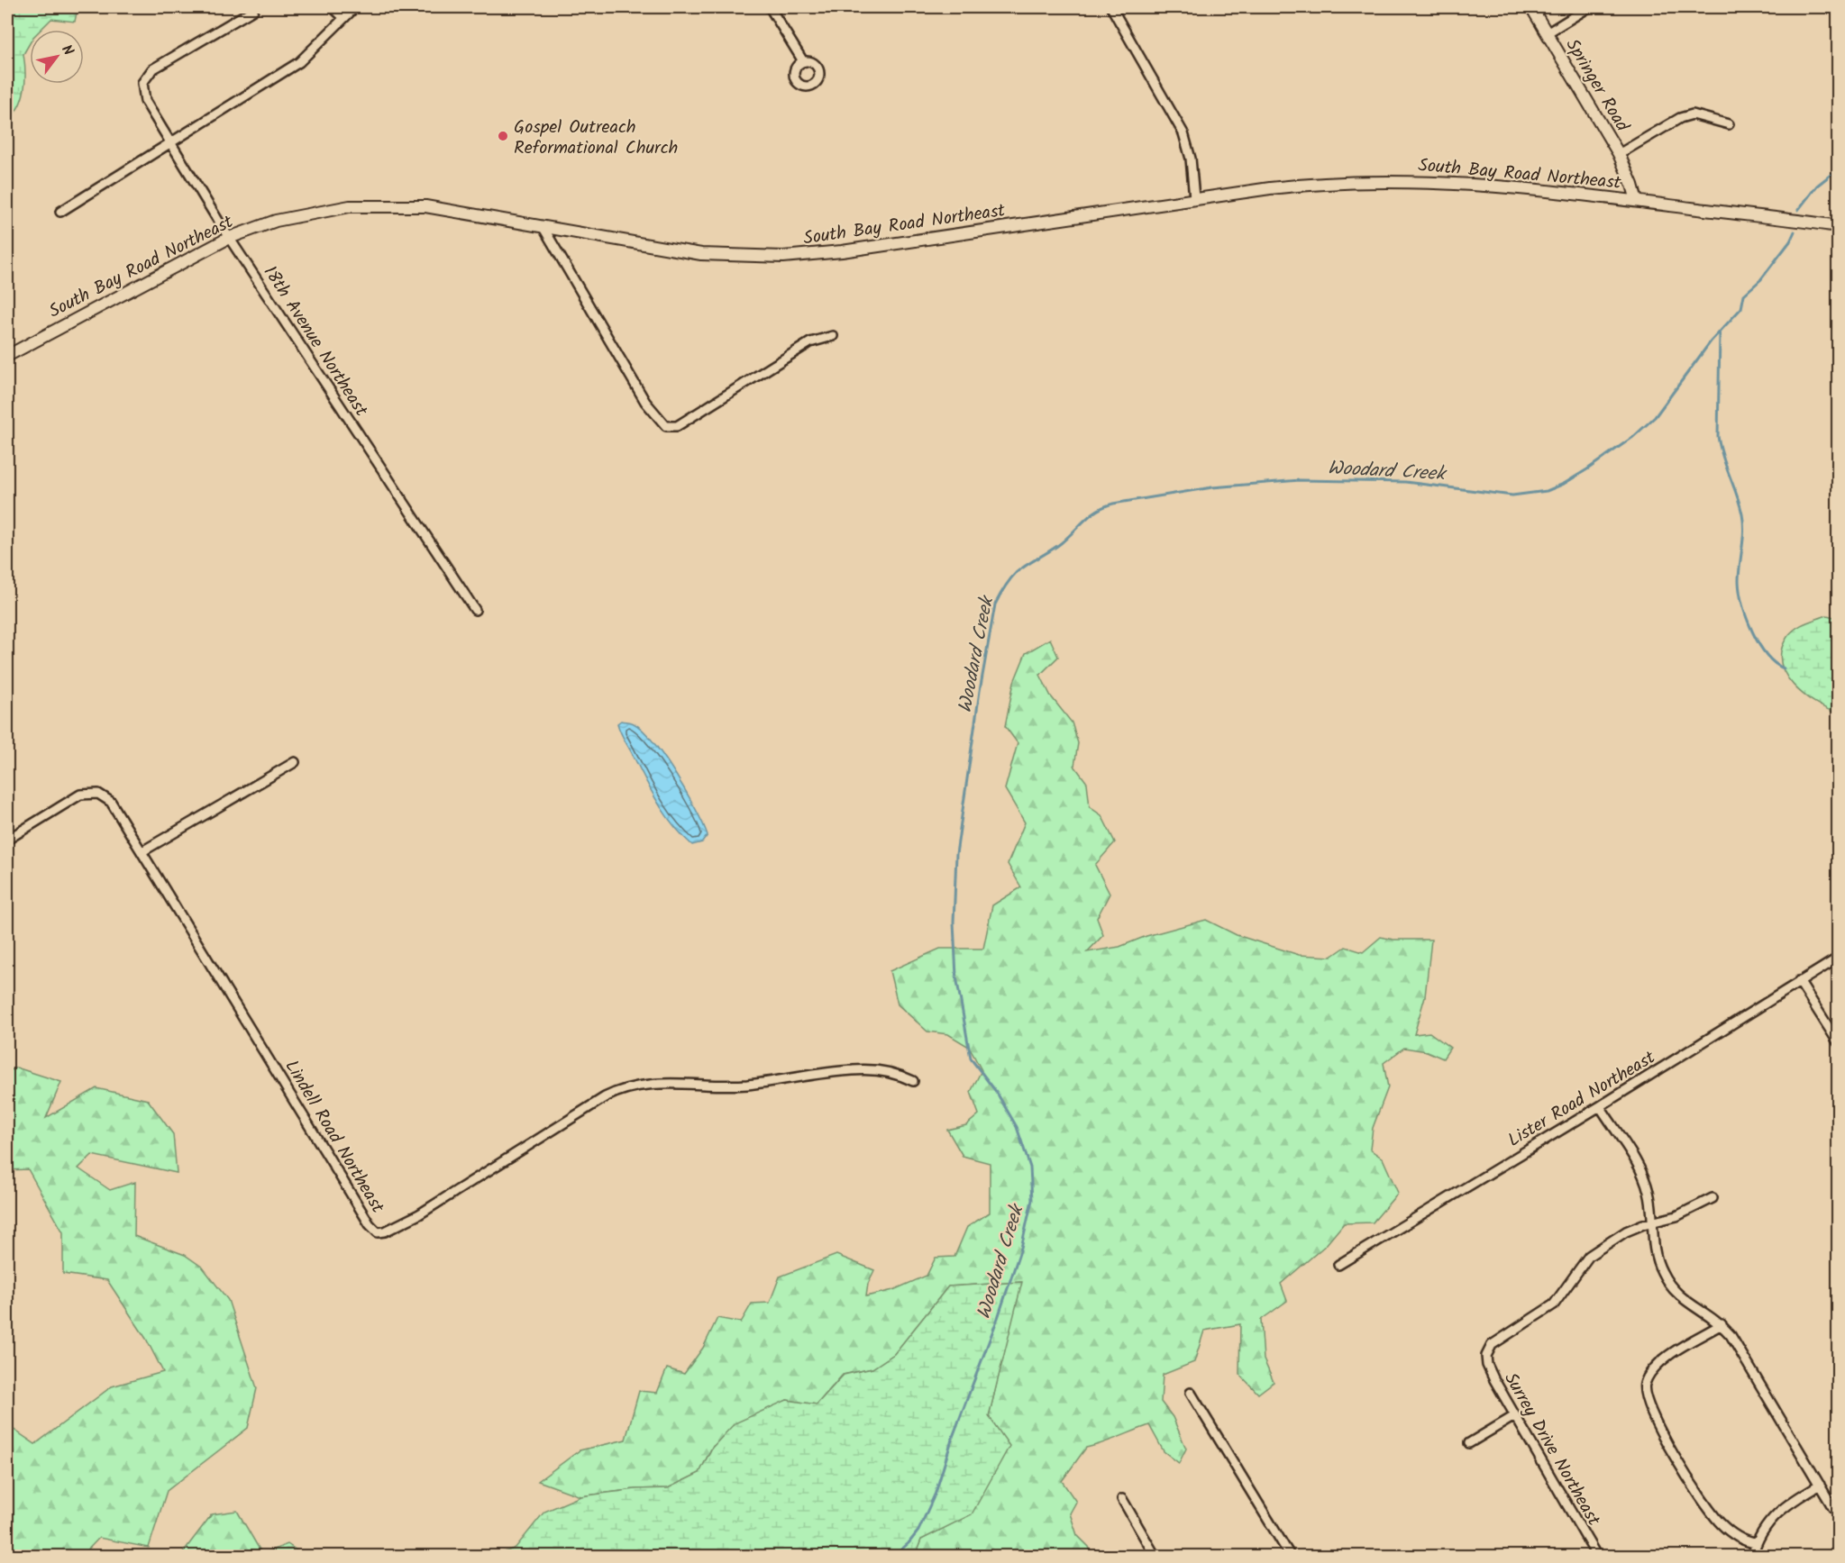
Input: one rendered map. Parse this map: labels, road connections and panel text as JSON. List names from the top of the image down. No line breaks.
{"streets":{"street":["Springer Road","South Bay Road Northeast","18th Avenue Northeast","Lister Road Northeast","Lindell Road Northeast","Surrey Drive Northeast"]},"crossings":[["Springer Road","South Bay Road Northeast"],["South Bay Road Northeast","18th Avenue Northeast"]],"water":["Woodard Creek"],"places":["Gospel Outreach Reformational Church"],"north":"top right"}
